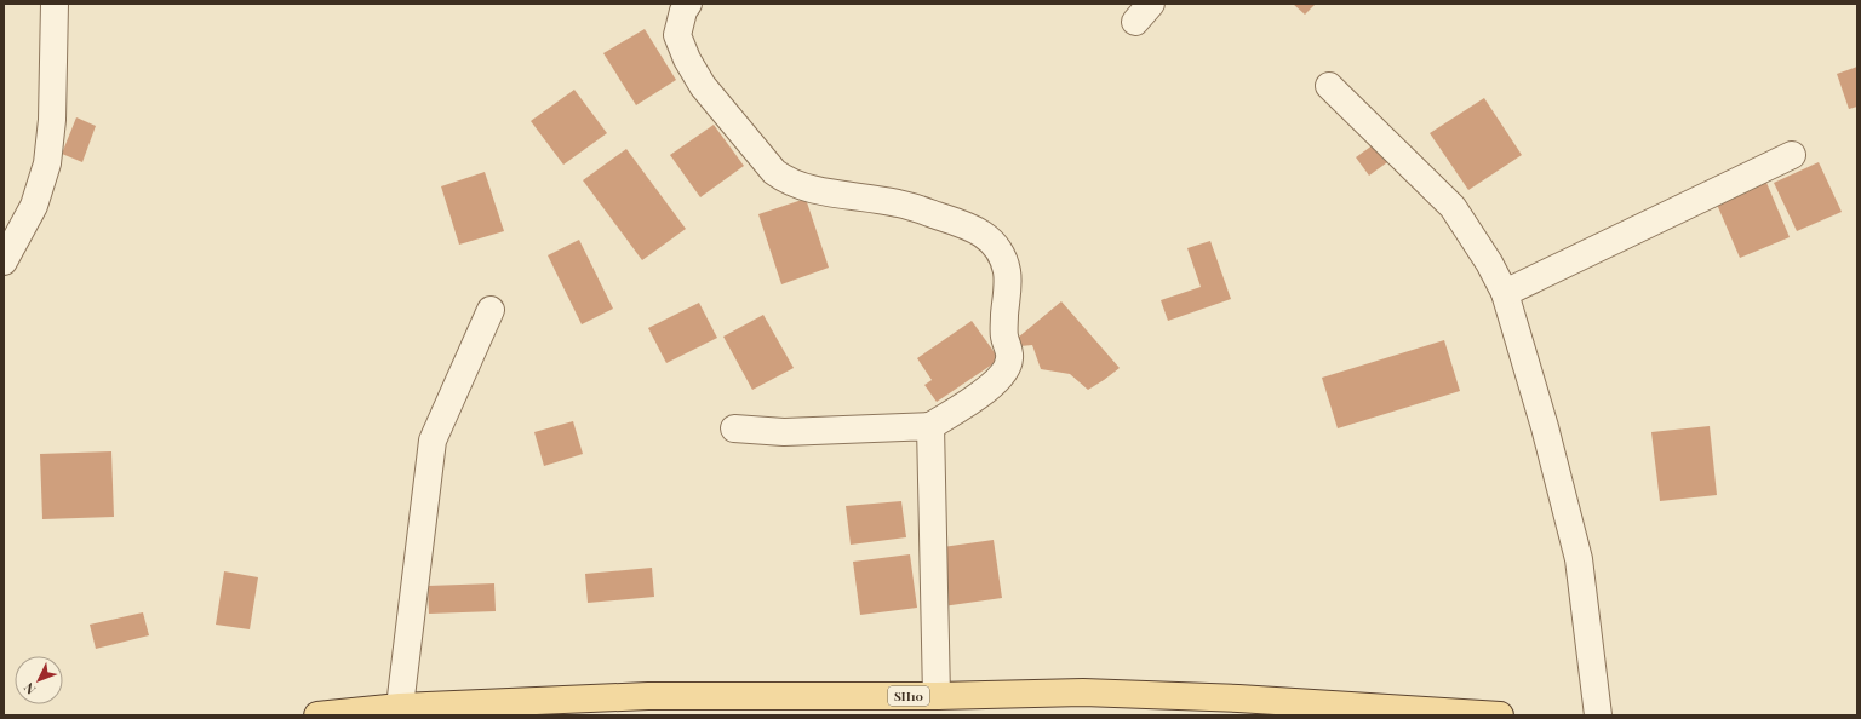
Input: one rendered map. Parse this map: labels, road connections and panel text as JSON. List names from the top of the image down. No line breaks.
{"streets":{"main road":["SH10"]},"north":"bottom left"}
